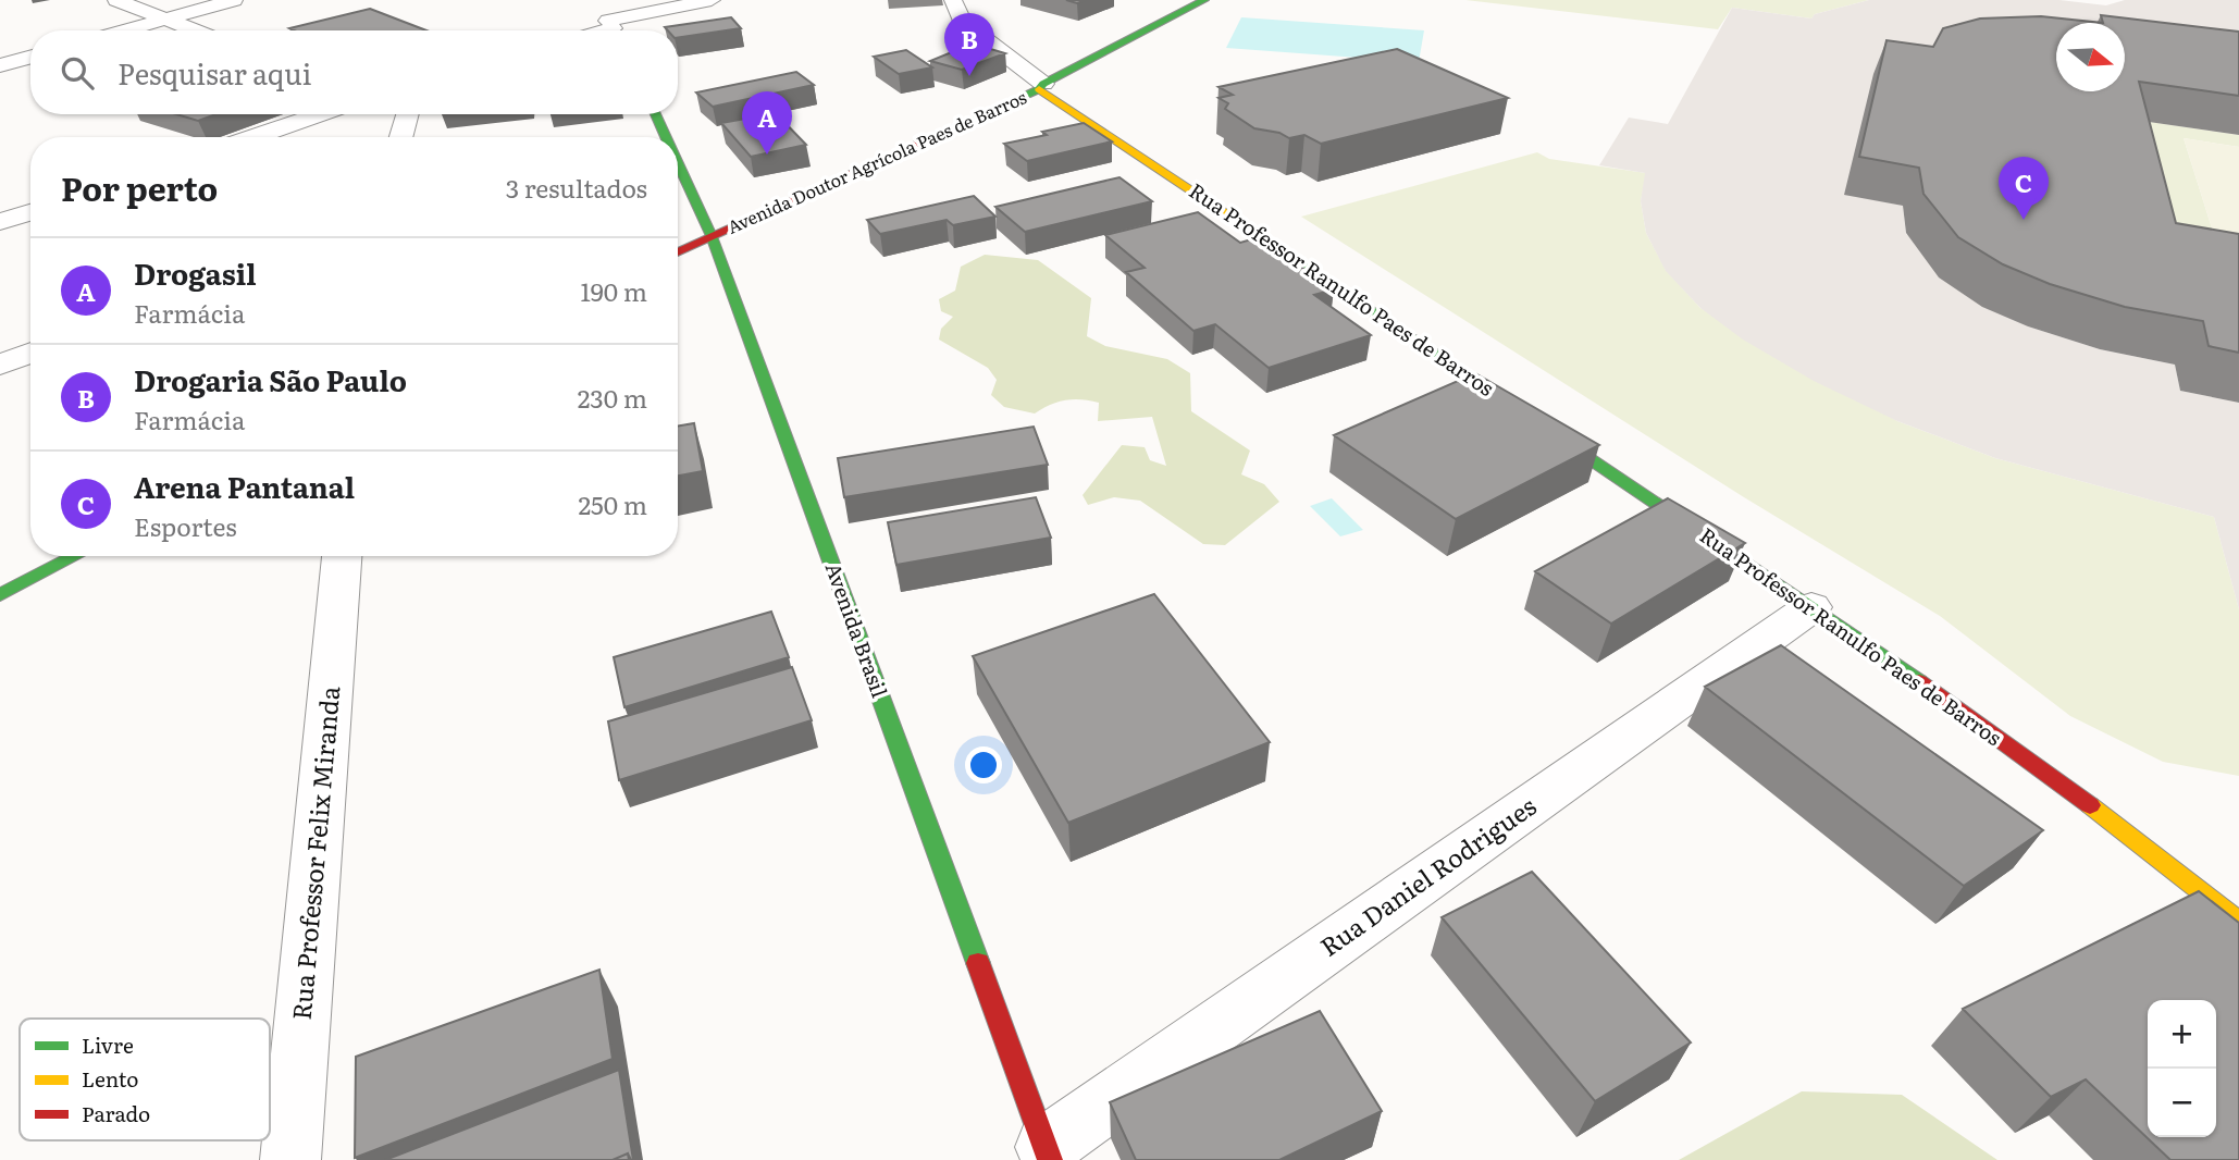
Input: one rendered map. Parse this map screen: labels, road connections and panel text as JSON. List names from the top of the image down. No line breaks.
{"streets":{"street":["Avenida Doutor Agrícola Paes de Barros","Rua Professor Ranulfo Paes de Barros","Avenida Brasil","Rua Professor Felix Miranda","Rua Daniel Rodrigues"]},"crossings":[["Avenida Doutor Agrícola Paes de Barros","Rua Professor Ranulfo Paes de Barros"],["Avenida Doutor Agrícola Paes de Barros","Avenida Brasil"],["Rua Professor Ranulfo Paes de Barros","Rua Daniel Rodrigues"],["Avenida Brasil","Rua Daniel Rodrigues"]],"legend":["Livre","Lento","Parado"],"north":"right","page":{"pins":["B","A","C"],"search":"Pesquisar aqui","heading":["Por perto","3 resultados"],"list":[{"mark":"A","name":"Drogasil","note":"Farmácia","value":"190 m"},{"mark":"B","name":"Drogaria São Paulo","note":"Farmácia","value":"230 m"},{"mark":"C","name":"Arena Pantanal","note":"Esportes","value":"250 m"}],"map_buttons":["+","−"]}}
